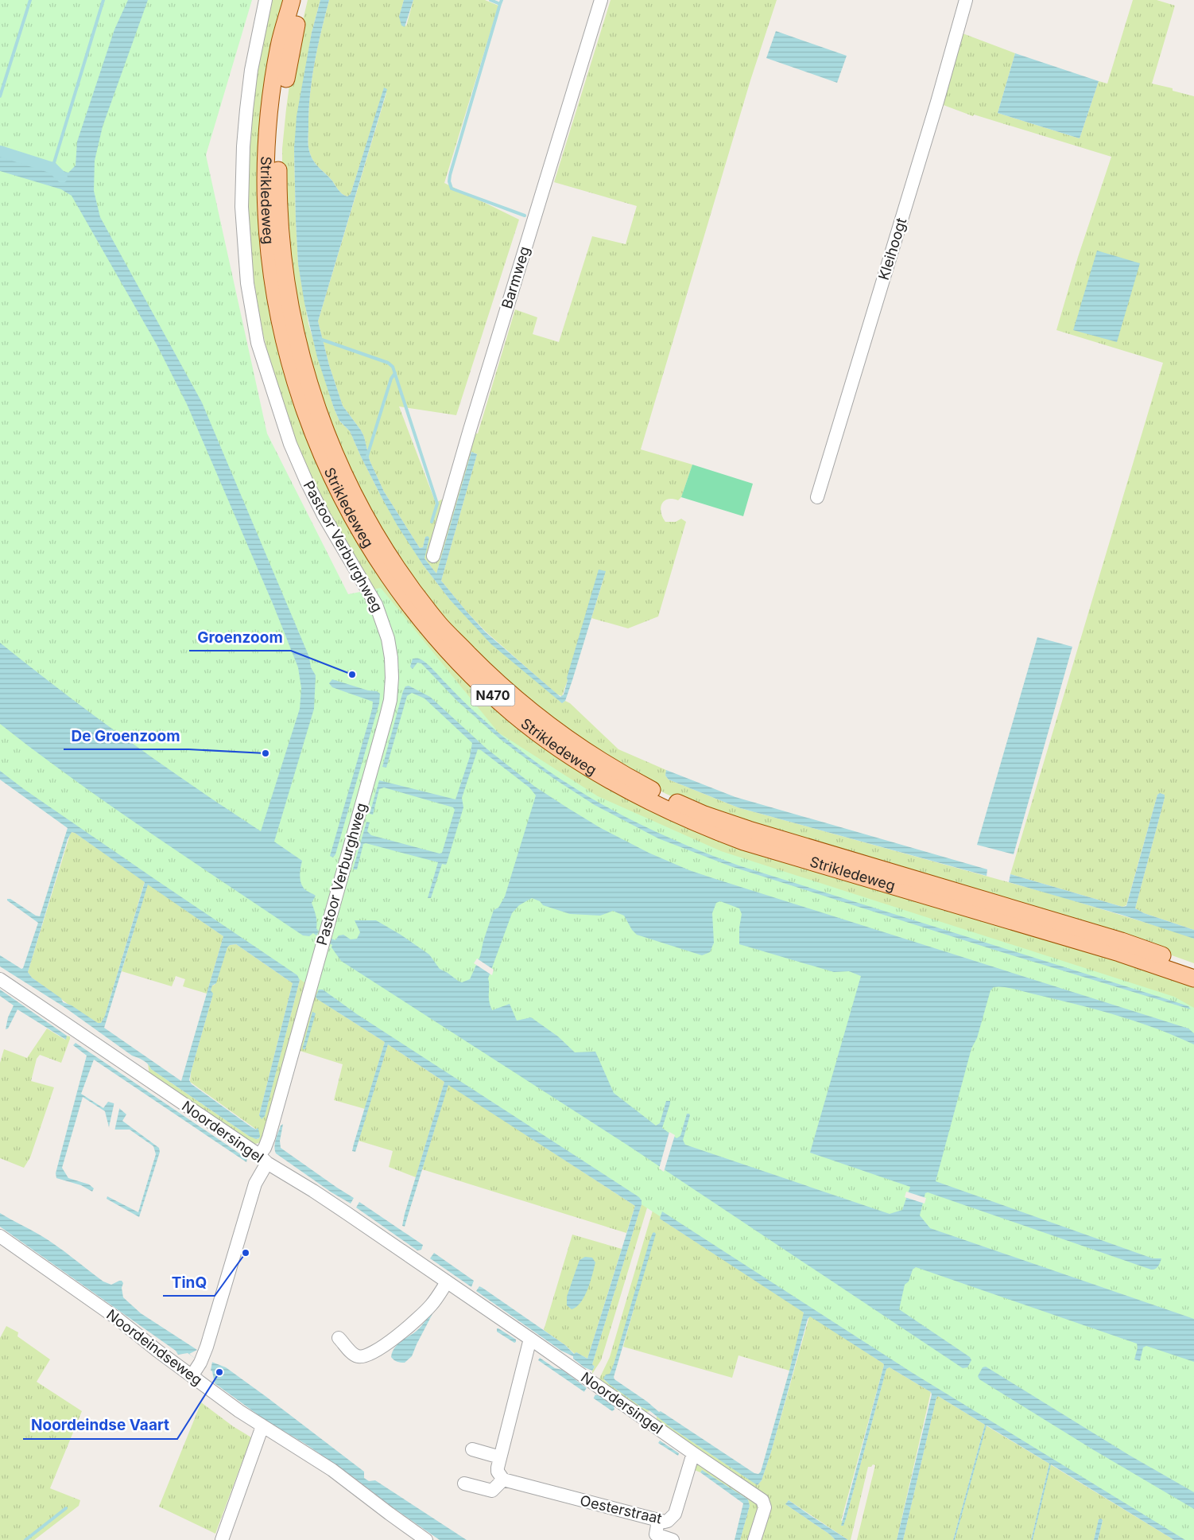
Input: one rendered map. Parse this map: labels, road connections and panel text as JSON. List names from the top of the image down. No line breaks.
{"streets":{"main road":["Strikledeweg","N470"],"street":["Kleihoogt","Barmweg","Pastoor Verburghweg","Noordersingel","Noordeindseweg","Oesterstraat"]},"crossings":[["Pastoor Verburghweg","Noordersingel"],["Pastoor Verburghweg","Noordeindseweg"],["Noordersingel","Oesterstraat"]],"places":["Groenzoom","De Groenzoom","TinQ","Noordeindse Vaart"]}
